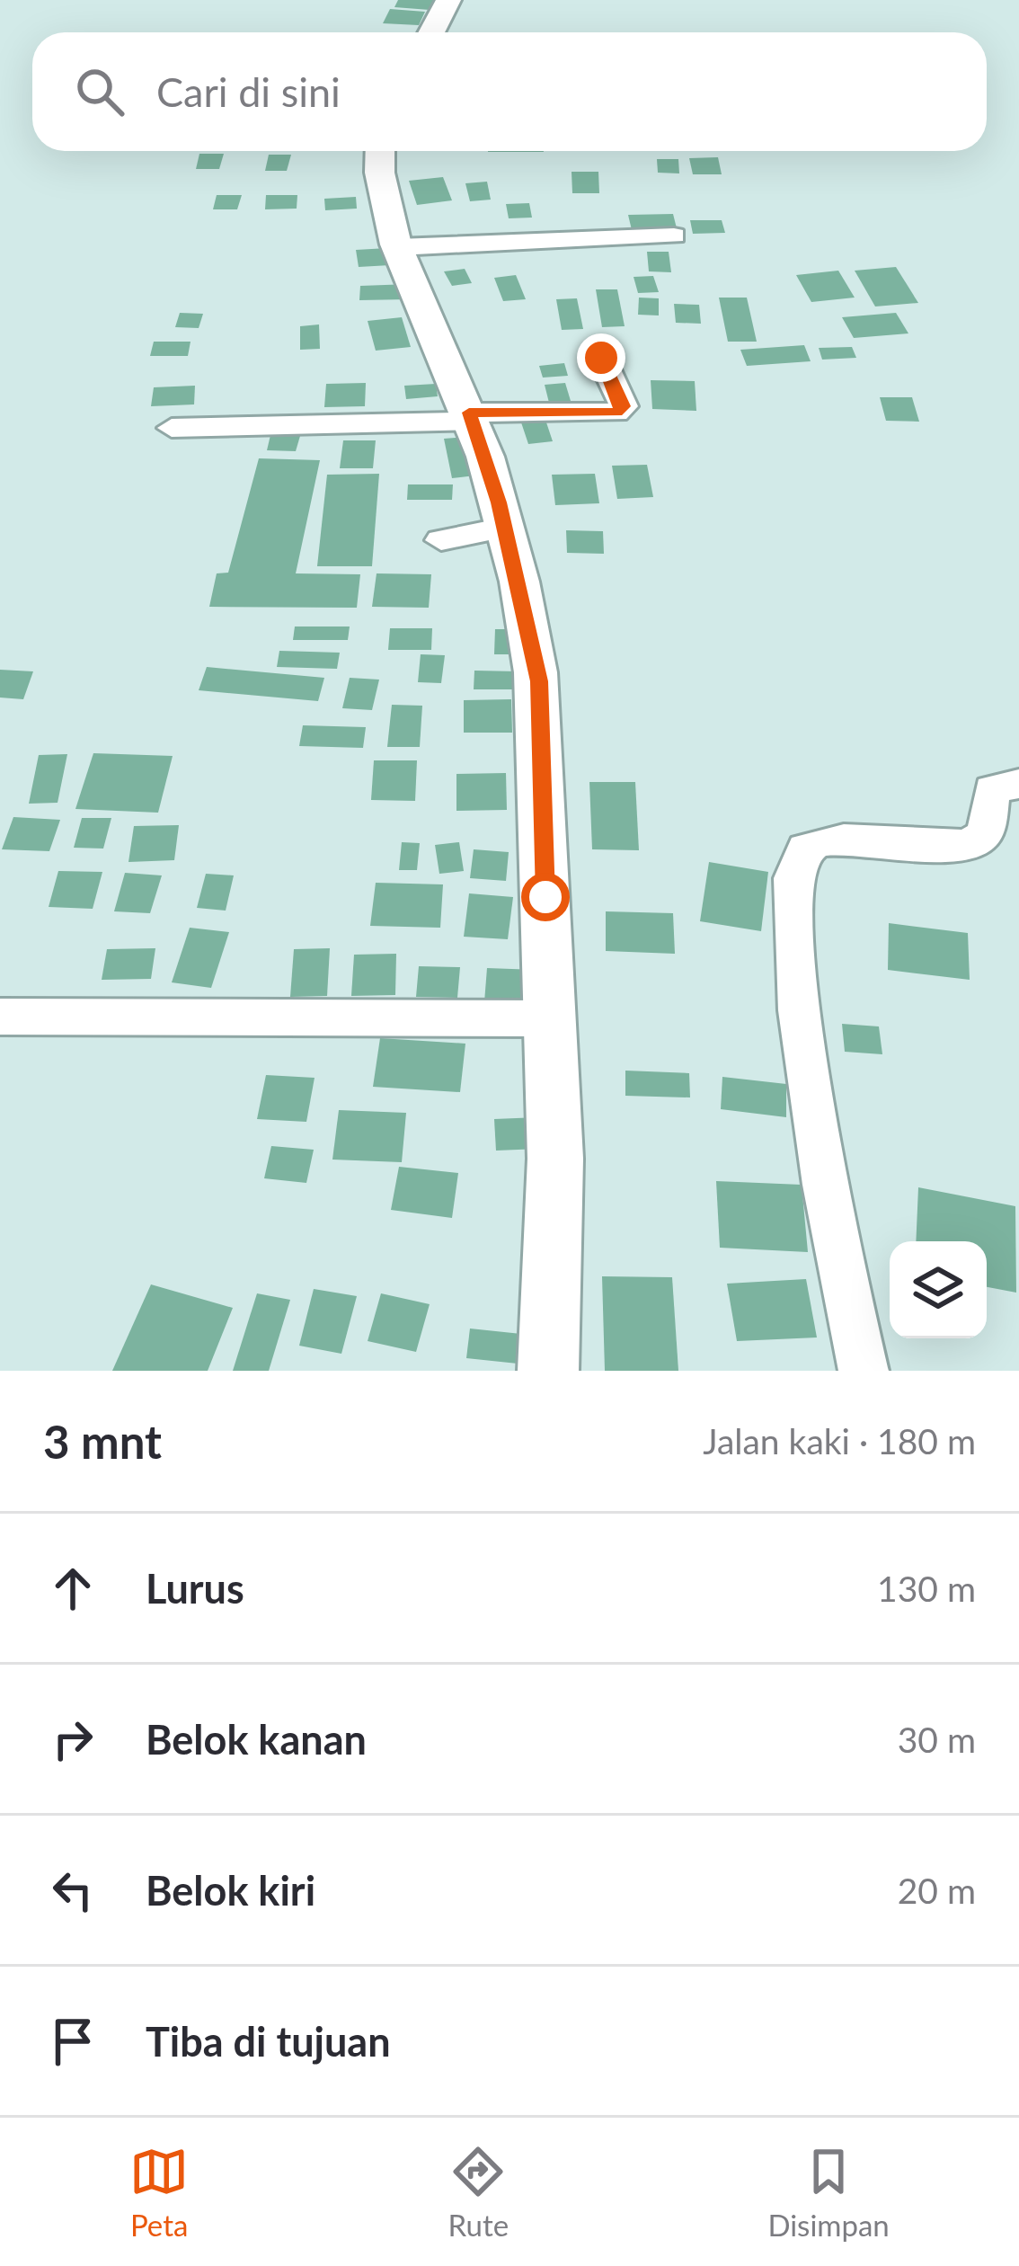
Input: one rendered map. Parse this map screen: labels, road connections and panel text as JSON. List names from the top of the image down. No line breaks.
{"page":{"search":"Cari di sini","heading":["3 mnt","Jalan kaki · 180 m"],"list":[["Lurus","130 m"],["Belok kanan","30 m"],["Belok kiri","20 m"],"Tiba di tujuan"],"nav":["Peta","Rute","Disimpan"]}}
